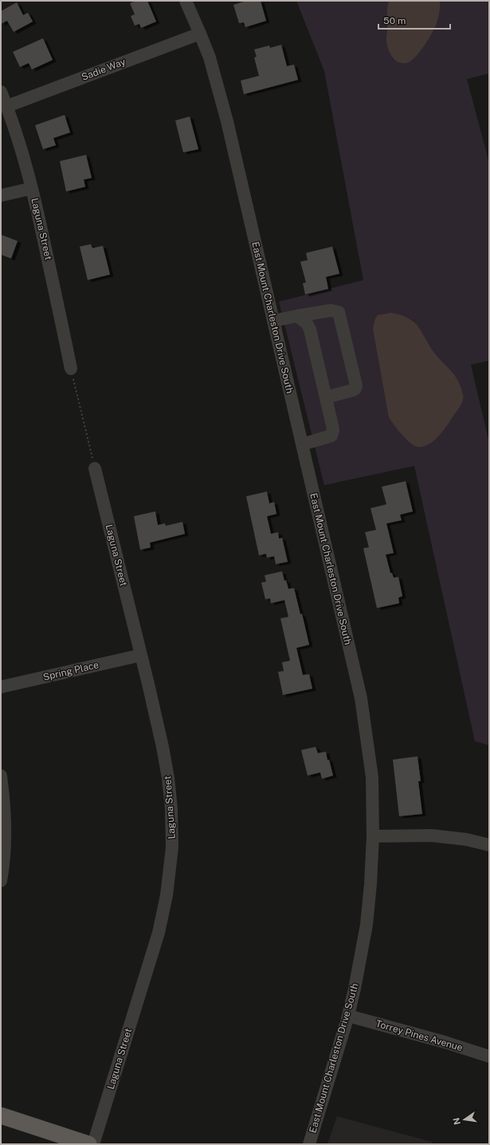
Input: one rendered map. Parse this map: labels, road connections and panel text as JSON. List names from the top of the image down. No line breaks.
{"streets":{"street":["Sadie Way","Laguna Street","East Mount Charleston Drive South","Spring Place","Torrey Pines Avenue"]},"crossings":[["Sadie Way","Laguna Street"],["Sadie Way","East Mount Charleston Drive South"],["Laguna Street","Spring Place"],["East Mount Charleston Drive South","Torrey Pines Avenue"]],"scale_bar":"50 m","north":"left"}
